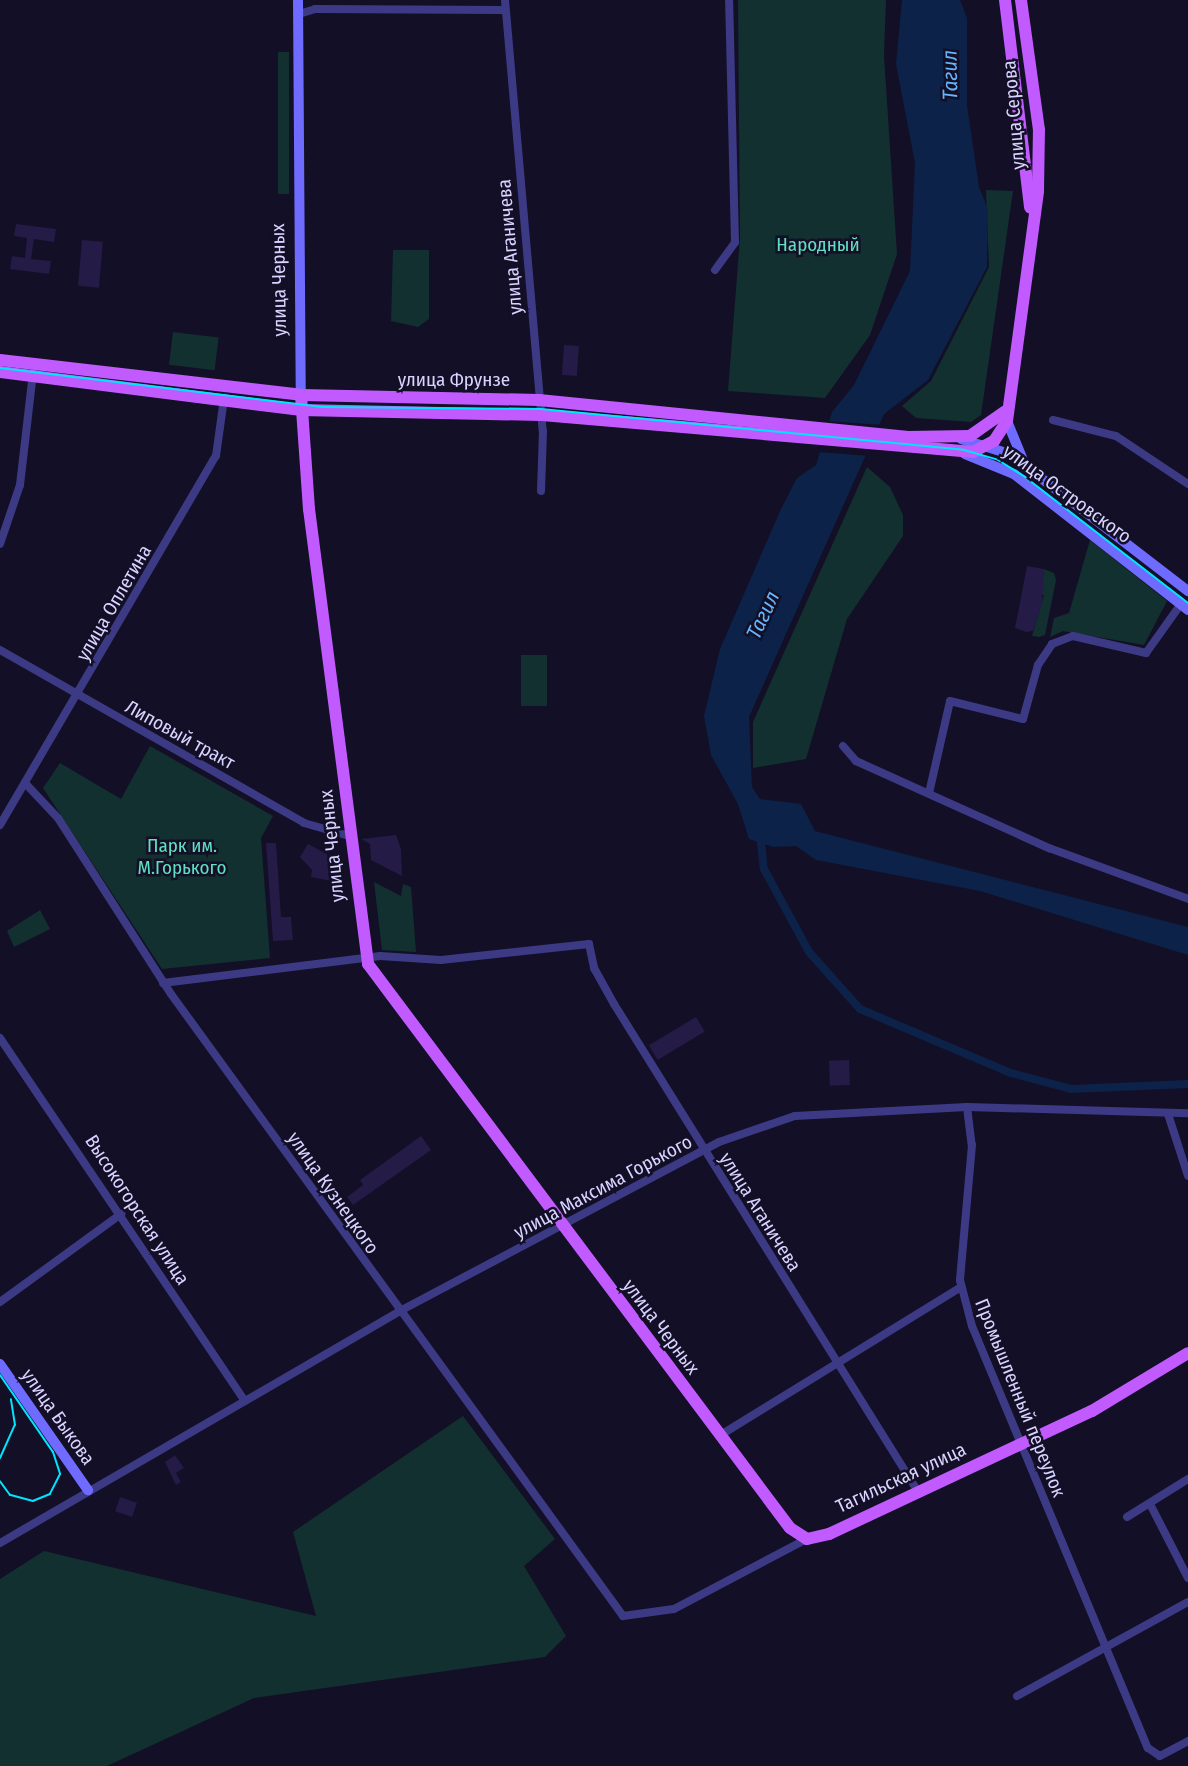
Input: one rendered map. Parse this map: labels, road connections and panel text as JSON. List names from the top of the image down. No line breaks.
{"streets":{"main road":["улица Серова","улица Черных","улица Фрунзе","улица Островского","улица Быкова","Тагильская улица"],"street":["улица Аганичева","улица Оплетина","Липовый тракт","улица Максима Горького","улица Кузнецкого","Высокогорская улица","Промышленный переулок"]},"crossings":[["улица Серова","улица Островского"],["улица Аганичева","улица Черных"],["улица Аганичева","улица Фрунзе"],["улица Аганичева","улица Максима Горького"],["улица Аганичева","Тагильская улица"],["улица Черных","улица Фрунзе"],["улица Черных","Липовый тракт"],["улица Черных","улица Максима Горького"],["улица Черных","Тагильская улица"],["улица Фрунзе","улица Островского"],["улица Фрунзе","улица Оплетина"],["улица Оплетина","Липовый тракт"],["улица Оплетина","улица Кузнецкого"],["улица Максима Горького","улица Кузнецкого"],["улица Максима Горького","Высокогорская улица"],["улица Максима Горького","Промышленный переулок"],["улица Максима Горького","улица Быкова"],["улица Кузнецкого","Тагильская улица"],["Промышленный переулок","Тагильская улица"]],"water":["Тагил"],"parks":["Народный","Парк им. М.Горького"]}
